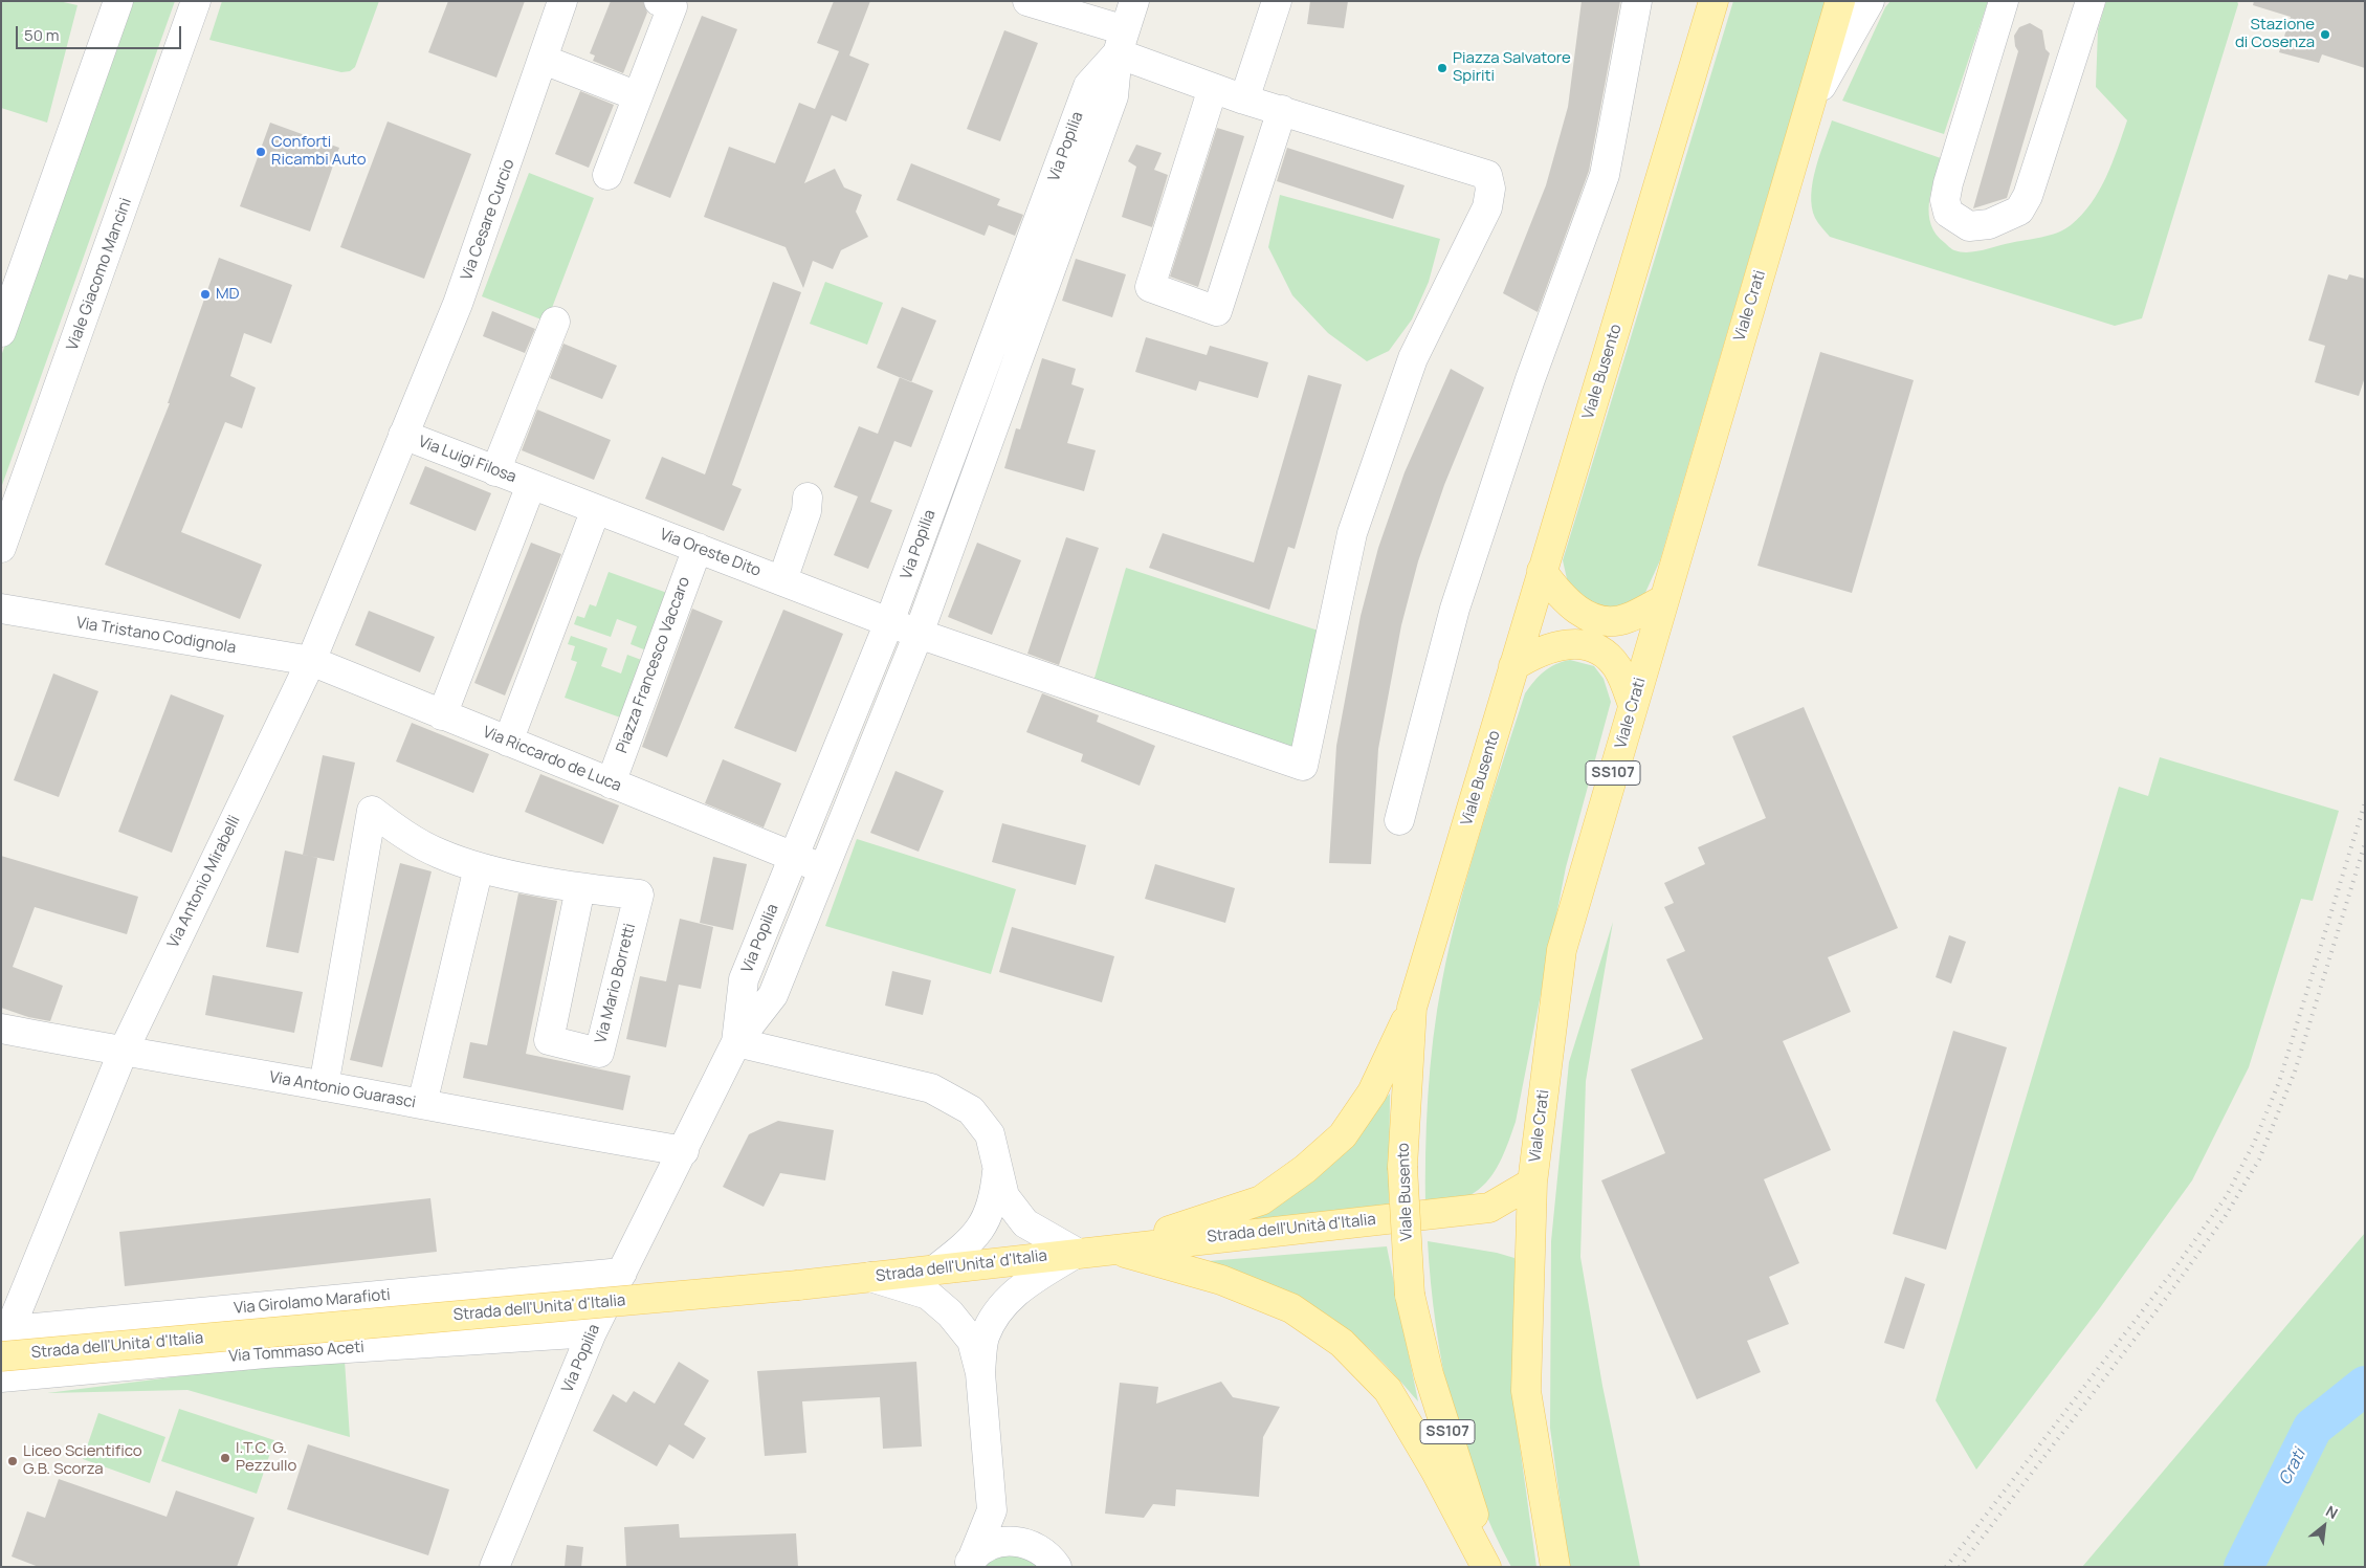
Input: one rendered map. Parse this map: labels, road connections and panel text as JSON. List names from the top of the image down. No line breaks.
{"streets":{"main road":["Viale Crati","Viale Busento","SS107","Strada dell'Unità d'Italia","Strada dell'Unita' d'Italia"],"street":["Via Popilia","Via Cesare Curcio","Viale Giacomo Mancini","Via Luigi Filosa","Via Oreste Dito","Via Tristano Codignola","Piazza Francesco Vaccaro","Via Riccardo de Luca","Via Antonio Mirabelli","Via Mario Borretti","Via Antonio Guarasci","Via Girolamo Marafioti","Via Tommaso Aceti"]},"crossings":[["Via Popilia","Via Oreste Dito"],["Via Popilia","Via Riccardo de Luca"],["Via Popilia","Via Antonio Guarasci"],["Via Popilia","Via Girolamo Marafioti"],["Via Popilia","Via Tommaso Aceti"],["Via Cesare Curcio","Via Luigi Filosa"],["Via Cesare Curcio","Via Antonio Mirabelli"],["Viale Crati","Strada dell'Unità d'Italia"],["Via Luigi Filosa","Via Oreste Dito"],["Via Luigi Filosa","Via Antonio Mirabelli"],["Via Oreste Dito","Piazza Francesco Vaccaro"],["Via Tristano Codignola","Via Riccardo de Luca"],["Via Tristano Codignola","Via Antonio Mirabelli"],["Piazza Francesco Vaccaro","Via Riccardo de Luca"],["Via Riccardo de Luca","Via Antonio Mirabelli"],["Via Antonio Mirabelli","Via Antonio Guarasci"],["Via Antonio Mirabelli","Strada dell'Unita' d'Italia"],["Via Antonio Mirabelli","Via Girolamo Marafioti"],["Via Mario Borretti","Via Antonio Guarasci"],["Strada dell'Unità d'Italia","Strada dell'Unita' d'Italia"],["Strada dell'Unita' d'Italia","Via Girolamo Marafioti"]],"water":["Crati"],"places":["Stazione di Cosenza","Piazza Salvatore Spiriti","Conforti Ricambi Auto","MD","I.T.C. G. Pezzullo","Liceo Scientifico G.B. Scorza"],"scale_bar":"50 m","north":"top right"}
